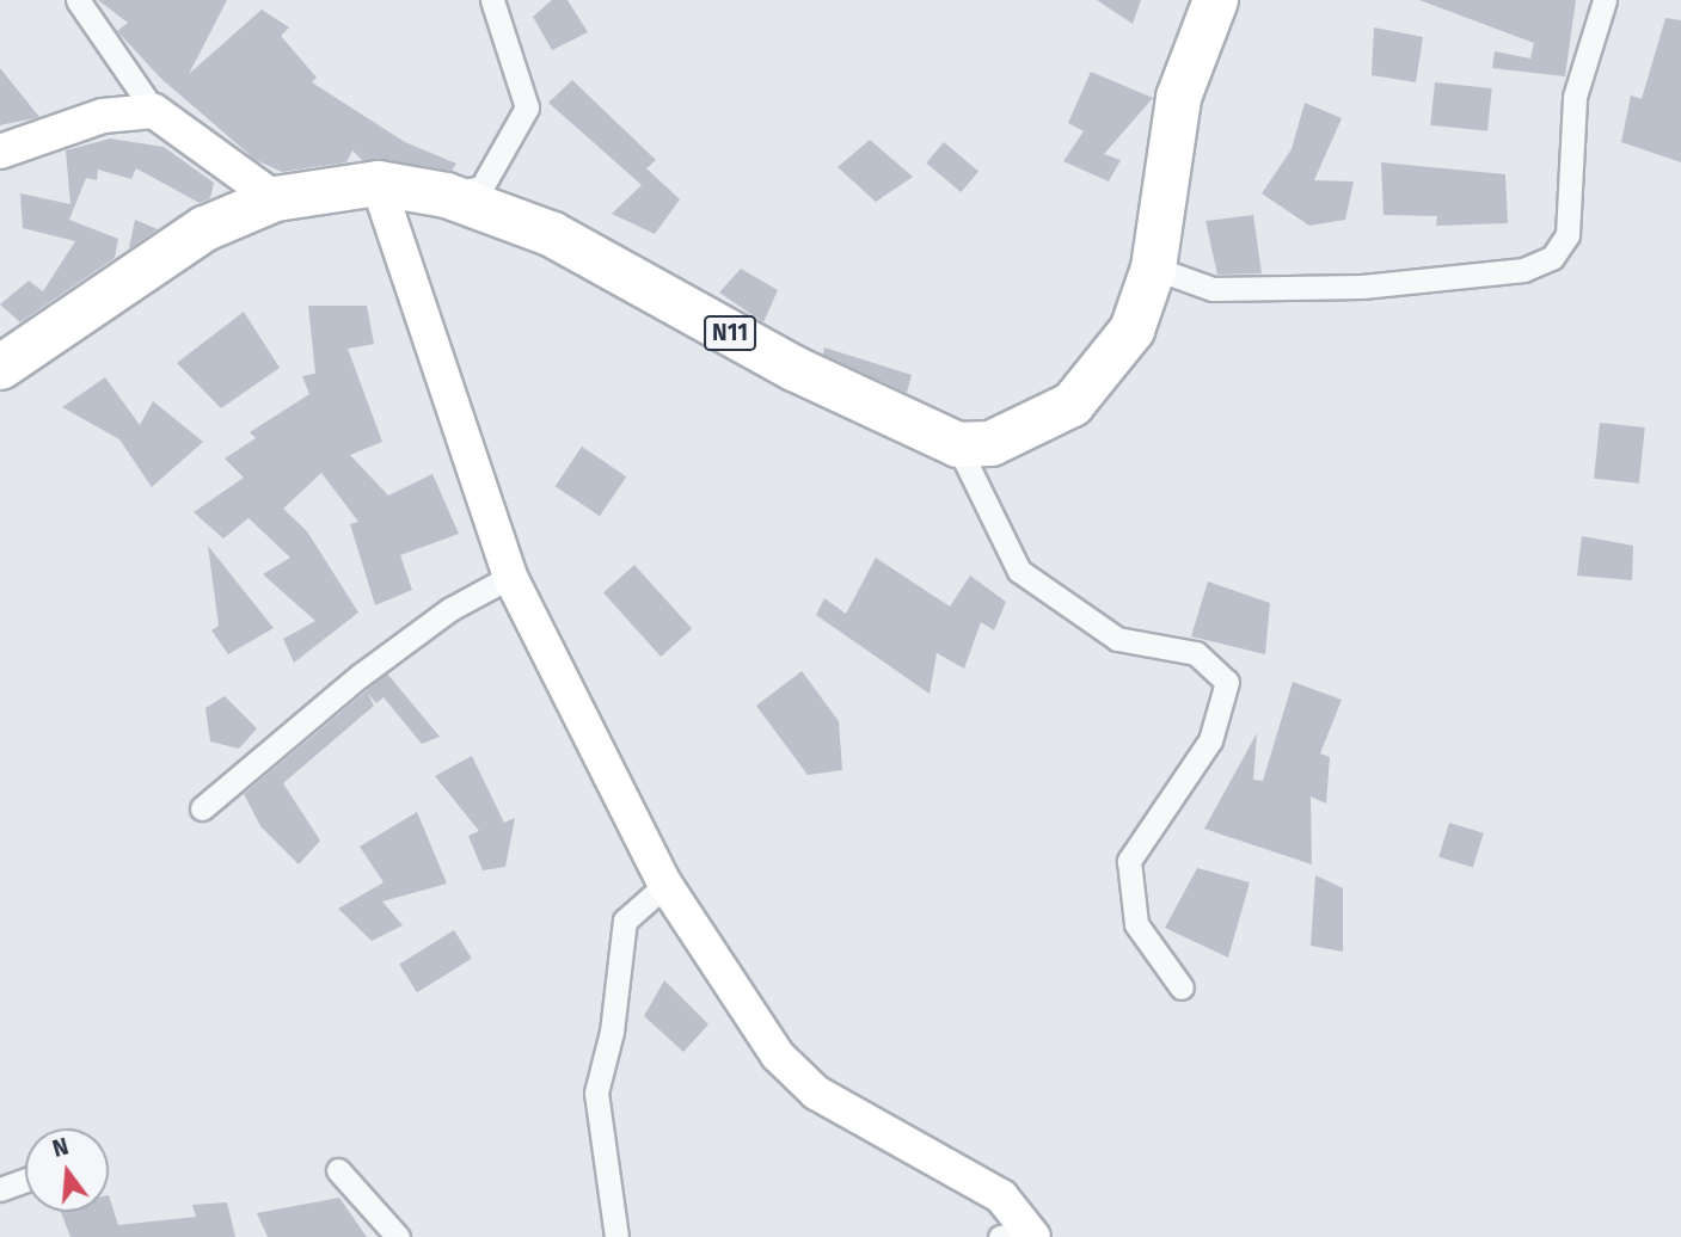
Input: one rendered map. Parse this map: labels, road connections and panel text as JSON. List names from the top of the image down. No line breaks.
{"streets":{"highway":["N11"]},"north":"top"}
